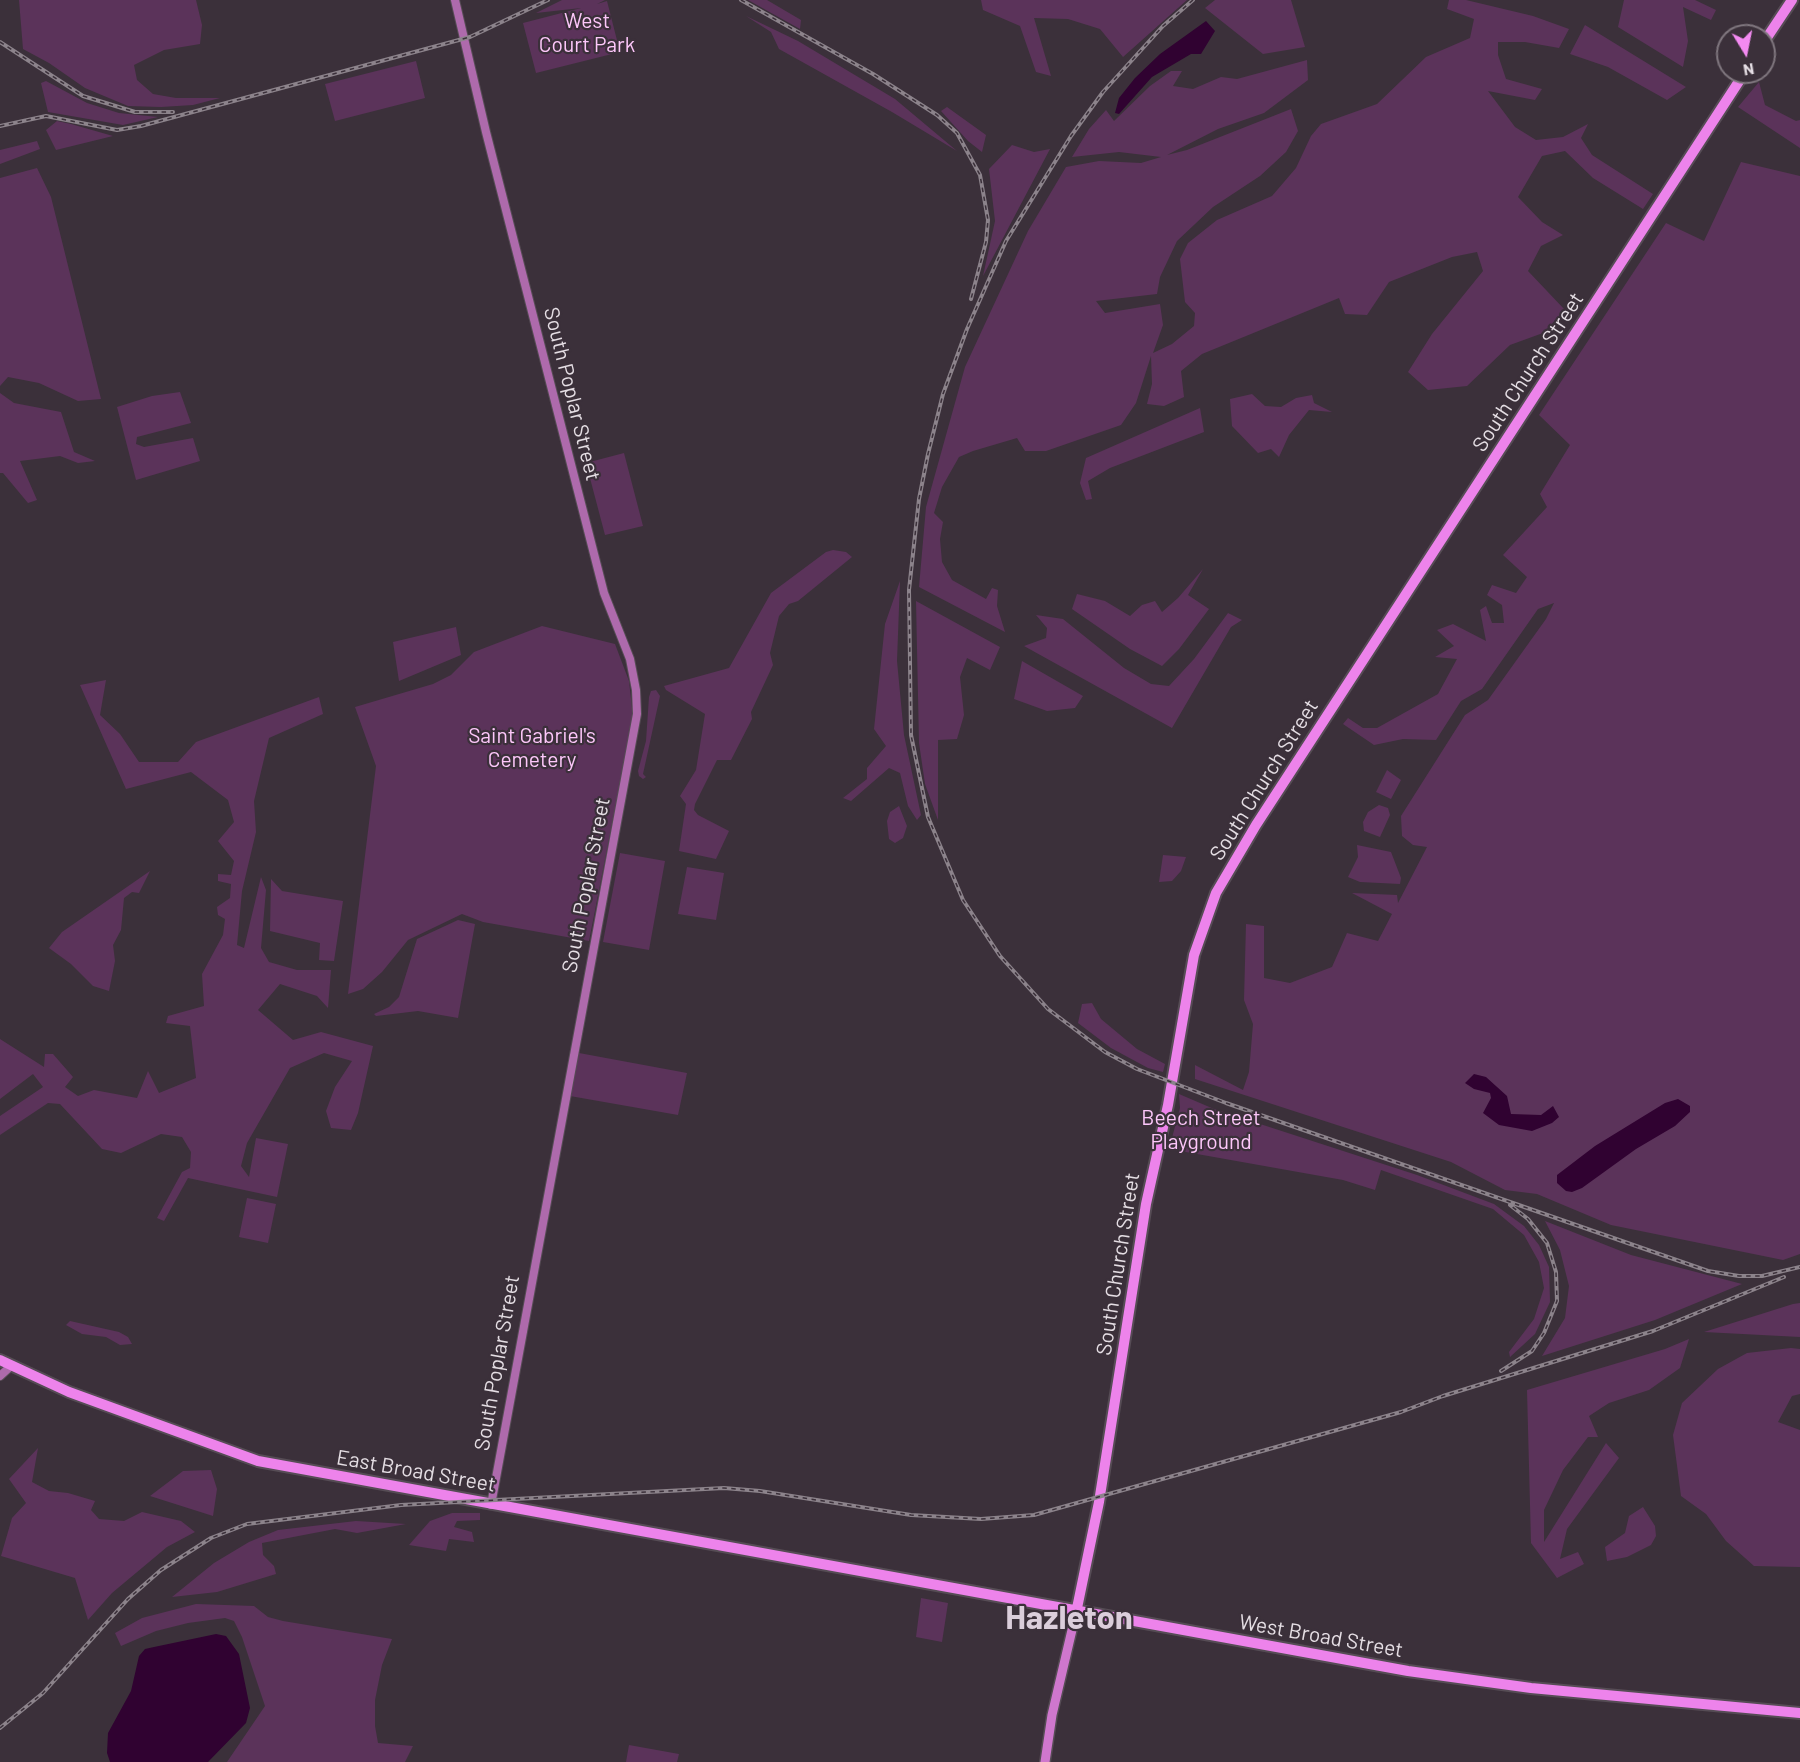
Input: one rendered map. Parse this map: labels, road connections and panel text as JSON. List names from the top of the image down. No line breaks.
{"streets":{"highway":["South Church Street","East Broad Street","West Broad Street"],"main road":["South Poplar Street"]},"crossings":[["South Church Street","West Broad Street"],["South Poplar Street","East Broad Street"],["East Broad Street","West Broad Street"]],"districts":["Hazleton"],"parks":["West Court Park","Saint Gabriel's Cemetery","Beech Street Playground"],"north":"bottom"}
